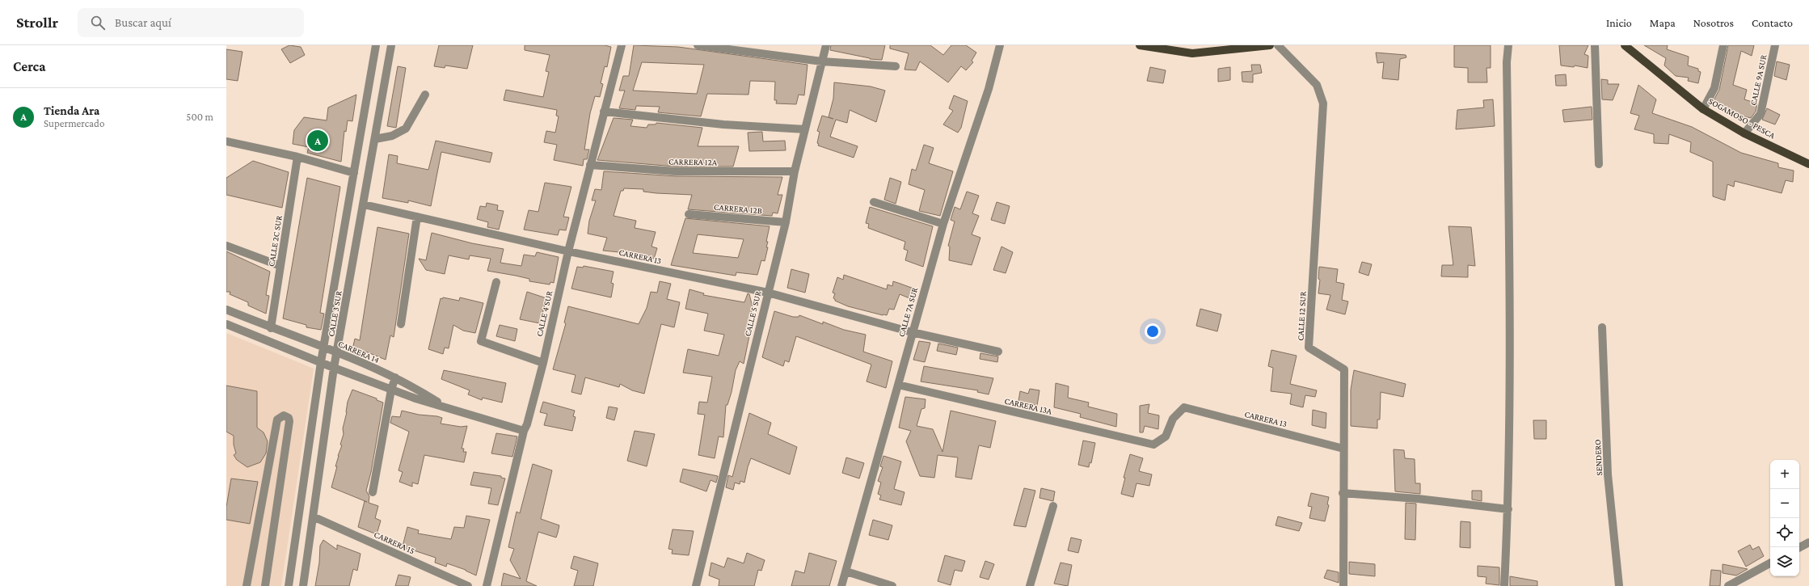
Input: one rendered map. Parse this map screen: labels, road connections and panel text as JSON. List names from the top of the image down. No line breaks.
{"streets":{"main road":["SOGAMOSO - PESCA"],"street":["CALLE 9A SUR","CARRERA 12A","CARRERA 12B","CALLE 2C SUR","CARRERA 13","CALLE 7A SUR","CALLE 3 SUR","CALLE 4 SUR","CALLE 5 SUR","CALLE 12 SUR","CARRERA 14","CARRERA 13A","SENDERO","CARRERA 15"]},"crossings":[["CALLE 9A SUR","SOGAMOSO - PESCA"],["CARRERA 12A","CALLE 4 SUR"],["CARRERA 12A","CALLE 5 SUR"],["CARRERA 12B","CALLE 5 SUR"],["CALLE 2C SUR","CARRERA 14"],["CARRERA 13","CALLE 7A SUR"],["CARRERA 13","CALLE 3 SUR"],["CARRERA 13","CALLE 4 SUR"],["CARRERA 13","CALLE 5 SUR"],["CARRERA 13","CALLE 12 SUR"],["CARRERA 13","CARRERA 13A"],["CALLE 7A SUR","CARRERA 13A"],["CALLE 3 SUR","CARRERA 14"],["CALLE 3 SUR","CARRERA 15"],["CALLE 4 SUR","CARRERA 14"]],"page":{"header":"Strollr","search":"Buscar aquí","nav":["Inicio","Mapa","Nosotros","Contacto"],"heading":"Cerca","list":[{"mark":"A","name":"Tienda Ara","note":"Supermercado","value":"500 m"}],"pins":"A","map_buttons":["+","−"]}}
